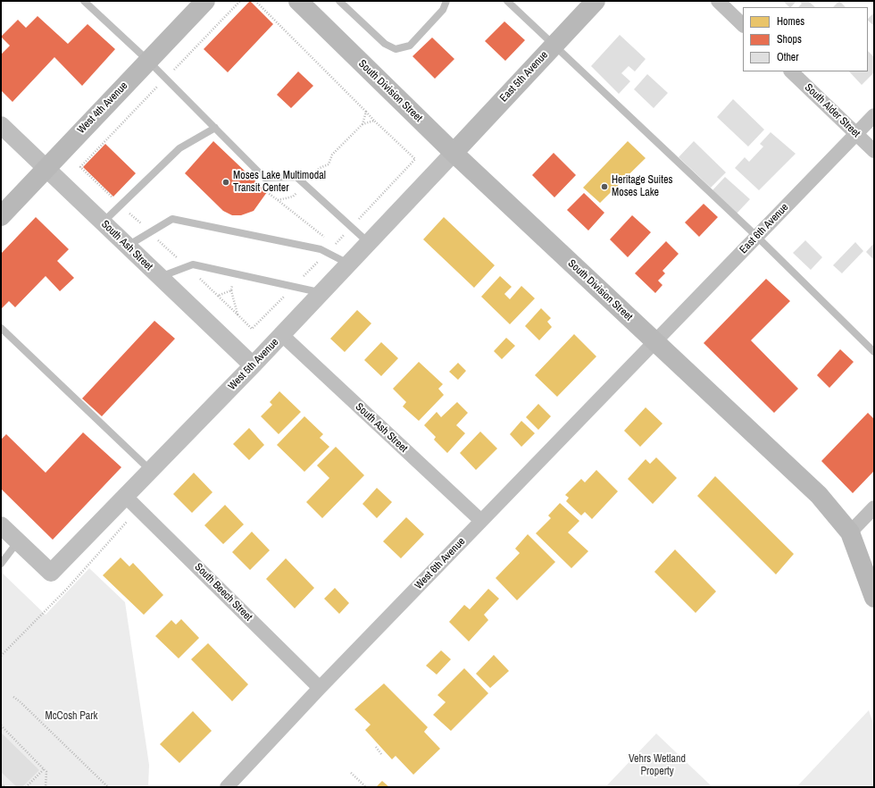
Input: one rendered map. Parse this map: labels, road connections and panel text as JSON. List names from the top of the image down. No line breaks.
{"streets":{"main road":["East 5th Avenue","South Division Street","West 4th Avenue"],"street":["South Alder Street","East 6th Avenue","South Ash Street","West 5th Avenue","West 6th Avenue","South Beech Street"]},"crossings":[["East 5th Avenue","South Division Street"],["East 5th Avenue","West 5th Avenue"],["South Division Street","East 6th Avenue"],["South Division Street","West 5th Avenue"],["South Division Street","West 6th Avenue"],["West 4th Avenue","South Ash Street"],["South Alder Street","East 6th Avenue"],["East 6th Avenue","West 6th Avenue"],["South Ash Street","West 5th Avenue"],["South Ash Street","West 6th Avenue"],["West 5th Avenue","South Beech Street"],["West 6th Avenue","South Beech Street"]],"parks":["McCosh Park","Vehrs Wetland Property"],"places":["Moses Lake Multimodal Transit Center","Heritage Suites Moses Lake"],"legend":["Homes","Shops","Other"]}
